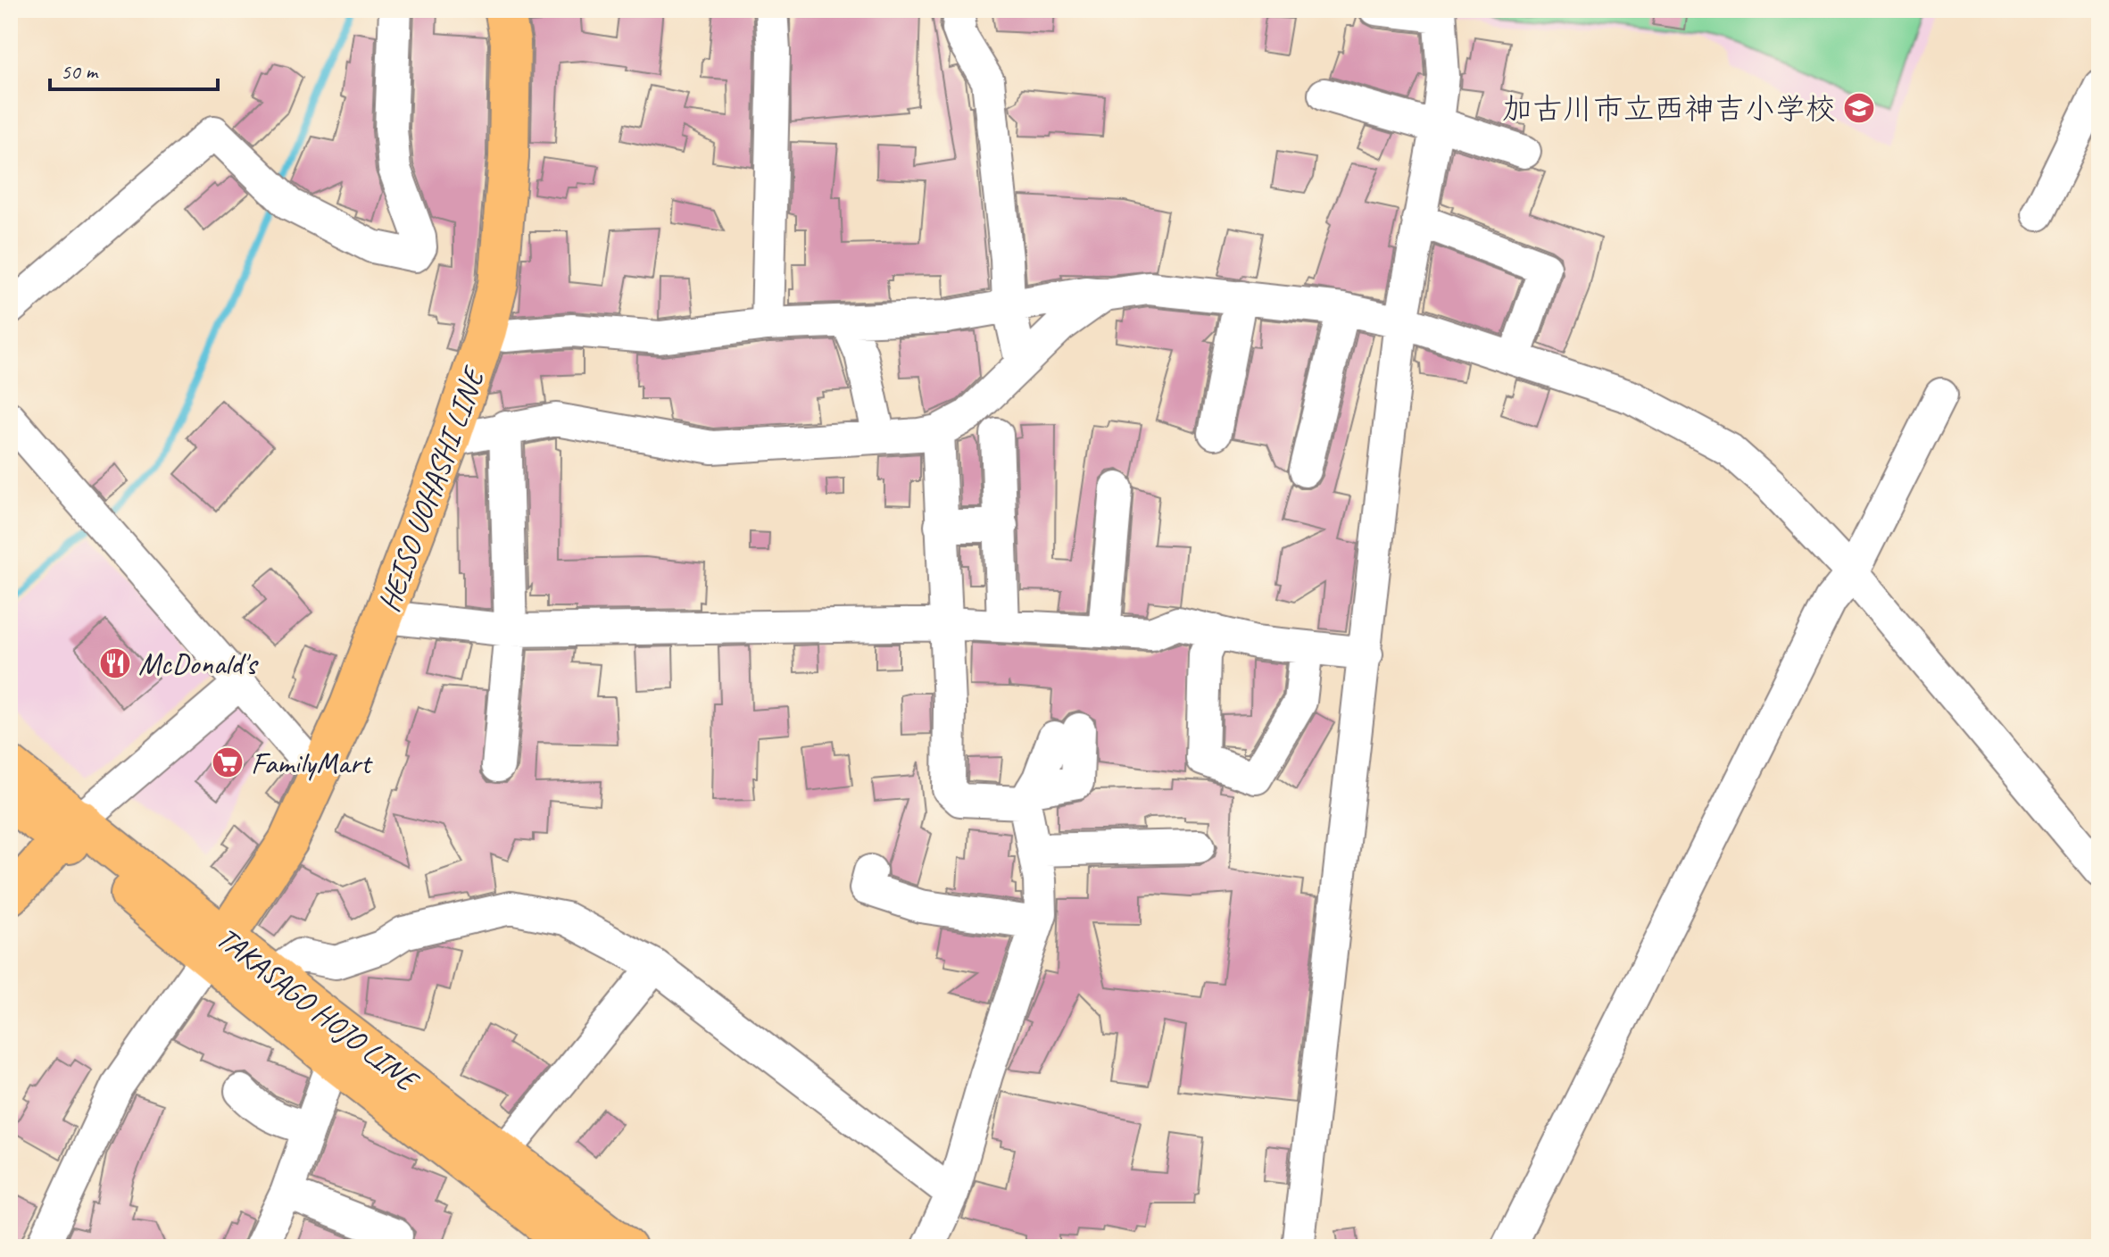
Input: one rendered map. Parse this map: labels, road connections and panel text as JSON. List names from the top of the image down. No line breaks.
{"streets":{"main road":["HEISO UOHASHI LINE","TAKASAGO HOJO LINE"]},"crossings":[["HEISO UOHASHI LINE","TAKASAGO HOJO LINE"]],"places":{"school or university":["加古川市立西神吉小学校"],"restaurant":["McDonald's"],"supermarket":["FamilyMart"]},"scale_bar":"50 m"}
